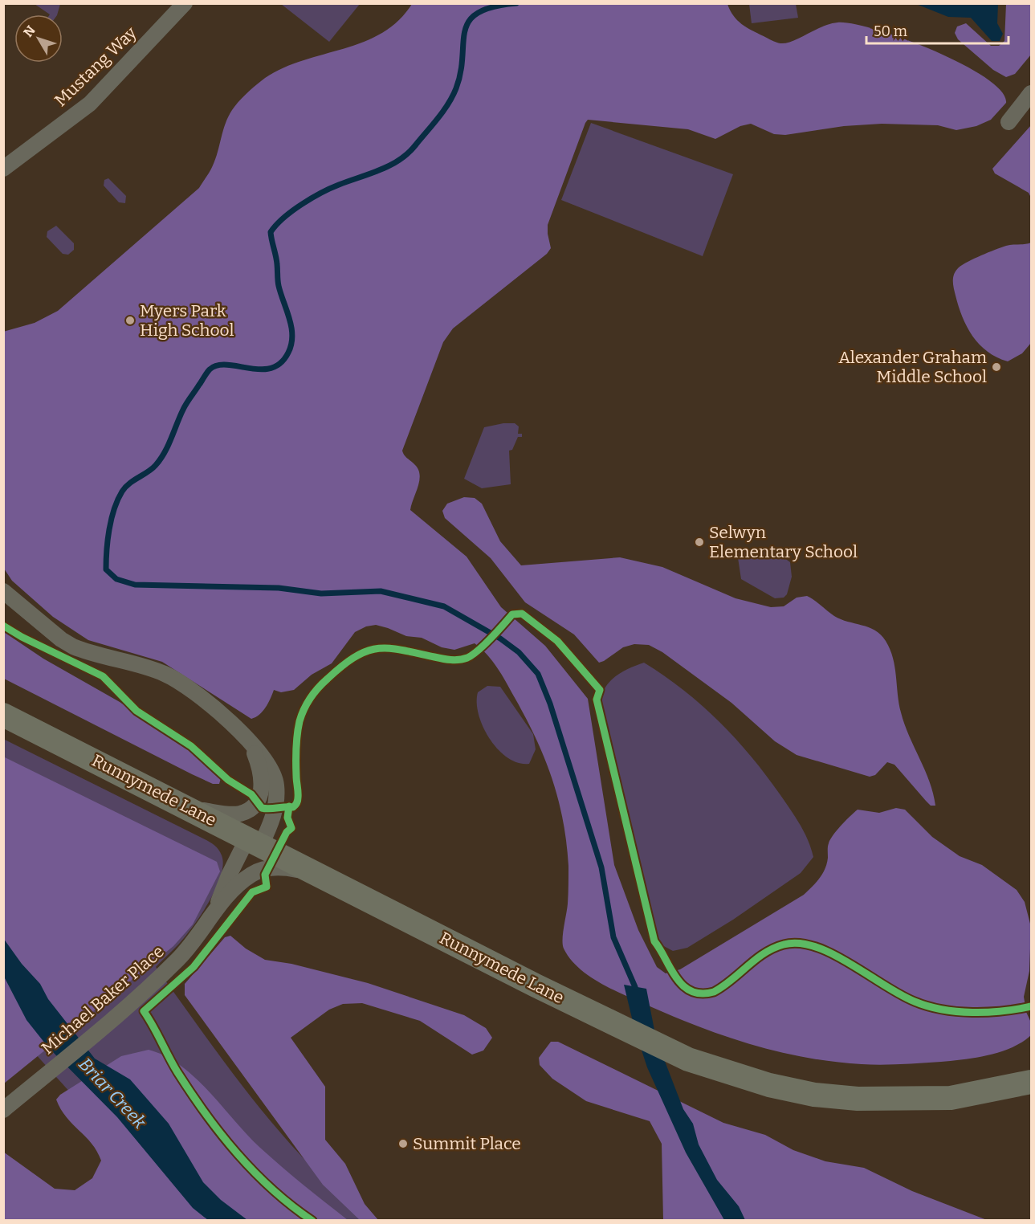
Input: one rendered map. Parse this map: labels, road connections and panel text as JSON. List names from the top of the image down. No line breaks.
{"streets":{"main road":["Runnymede Lane"],"street":["Mustang Way","Michael Baker Place"]},"water":["Briar Creek"],"places":["Myers Park High School","Alexander Graham Middle School","Selwyn Elementary School","Summit Place"],"scale_bar":"50 m","north":"top left"}
